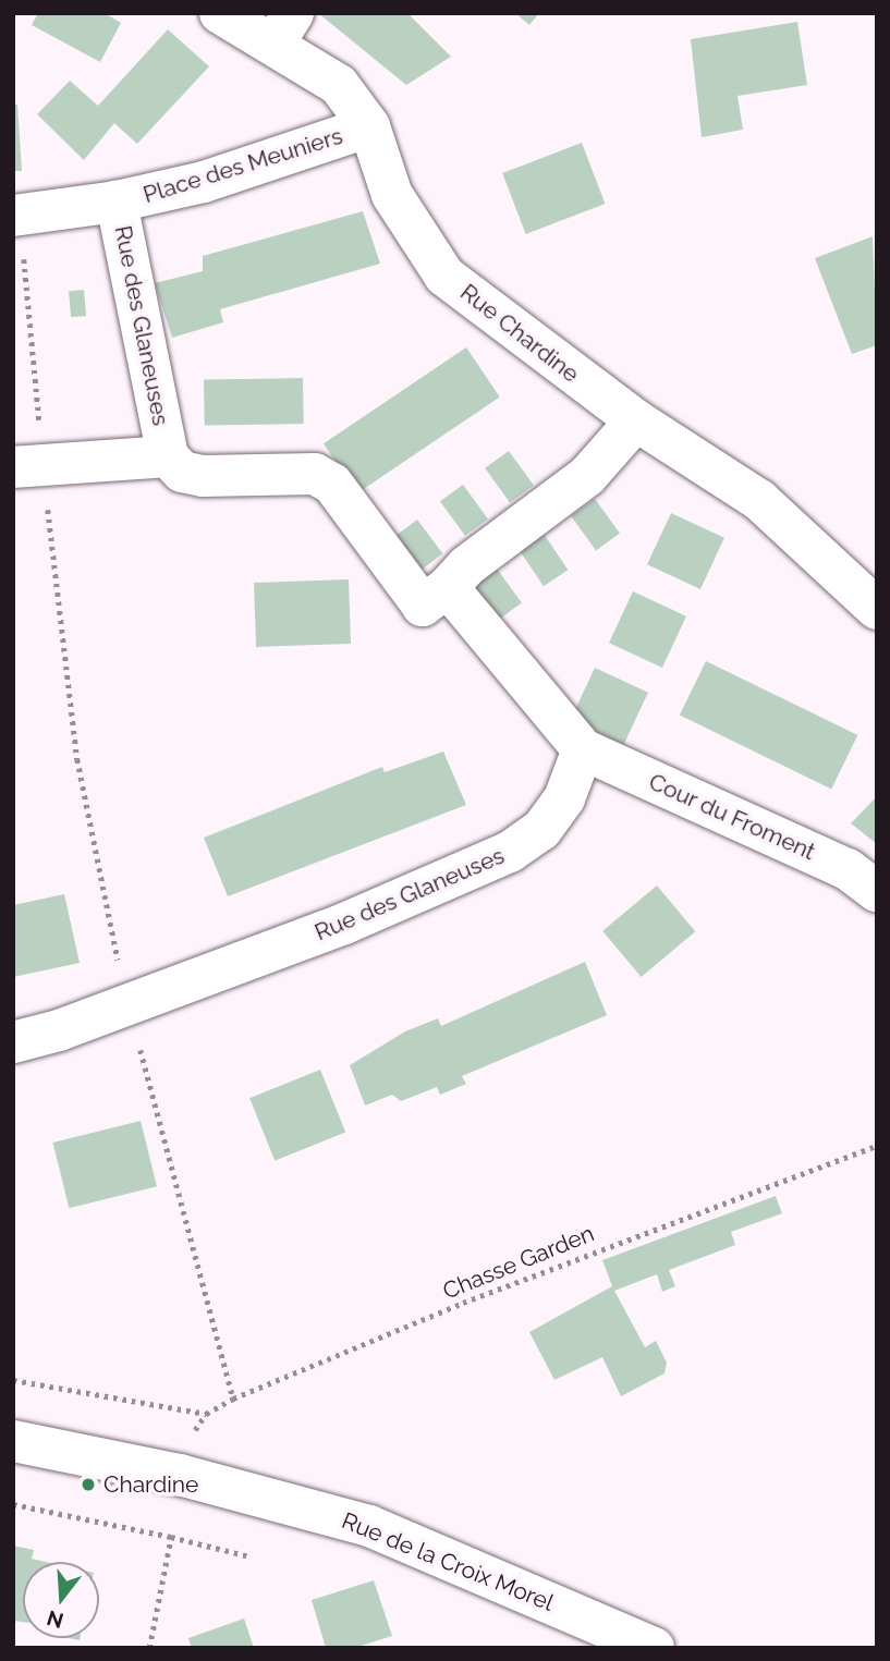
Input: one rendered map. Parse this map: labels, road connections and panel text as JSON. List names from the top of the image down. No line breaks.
{"streets":{"street":["Place des Meuniers","Rue des Glaneuses","Rue Chardine","Cour du Froment","Rue de la Croix Morel"],"path":["Chasse Garden"]},"crossings":[["Place des Meuniers","Rue des Glaneuses"],["Place des Meuniers","Rue Chardine"],["Rue des Glaneuses","Cour du Froment"]],"places":["Chardine"],"north":"bottom"}
